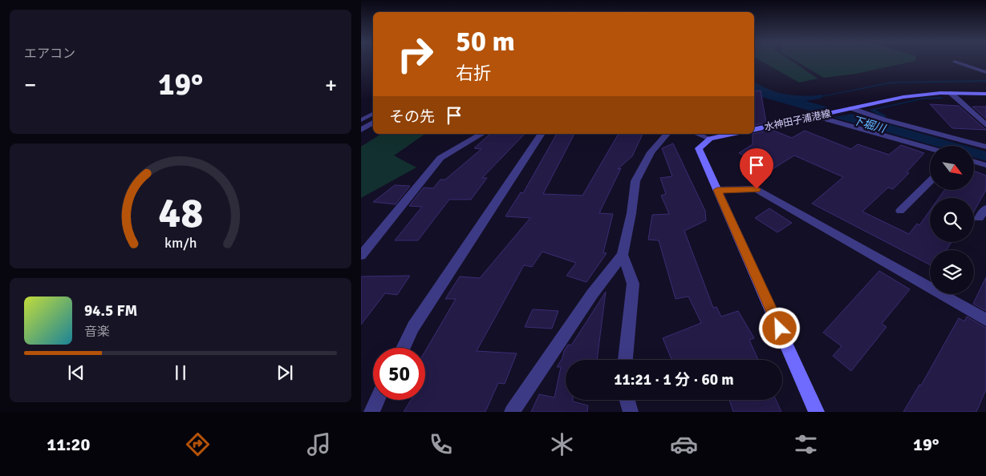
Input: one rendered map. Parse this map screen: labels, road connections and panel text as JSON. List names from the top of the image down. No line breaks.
{"streets":{"main road":["水神田子浦港線"]},"water":["下堀川"],"north":"bottom right","page":{"tile":"エアコン","turn":["50 m","右折"],"heat":["−","19°","+"],"then":"その先","song":["94.5 FM","音楽"],"limit":"50","trip":"11:21 · 1 分 · 60 m","tabs":["11:20","19°"],"gauge":["48","km/h"]}}
